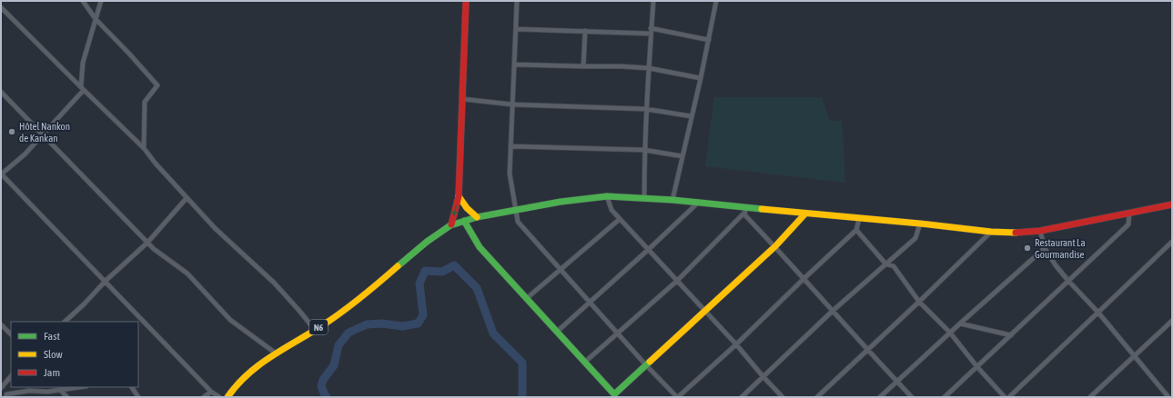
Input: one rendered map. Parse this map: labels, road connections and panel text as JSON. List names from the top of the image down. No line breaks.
{"streets":{"main road":["N6"]},"places":["Hôtel Nankon de Kankan","Restaurant La Gourmandise"],"legend":["Fast","Slow","Jam"]}
